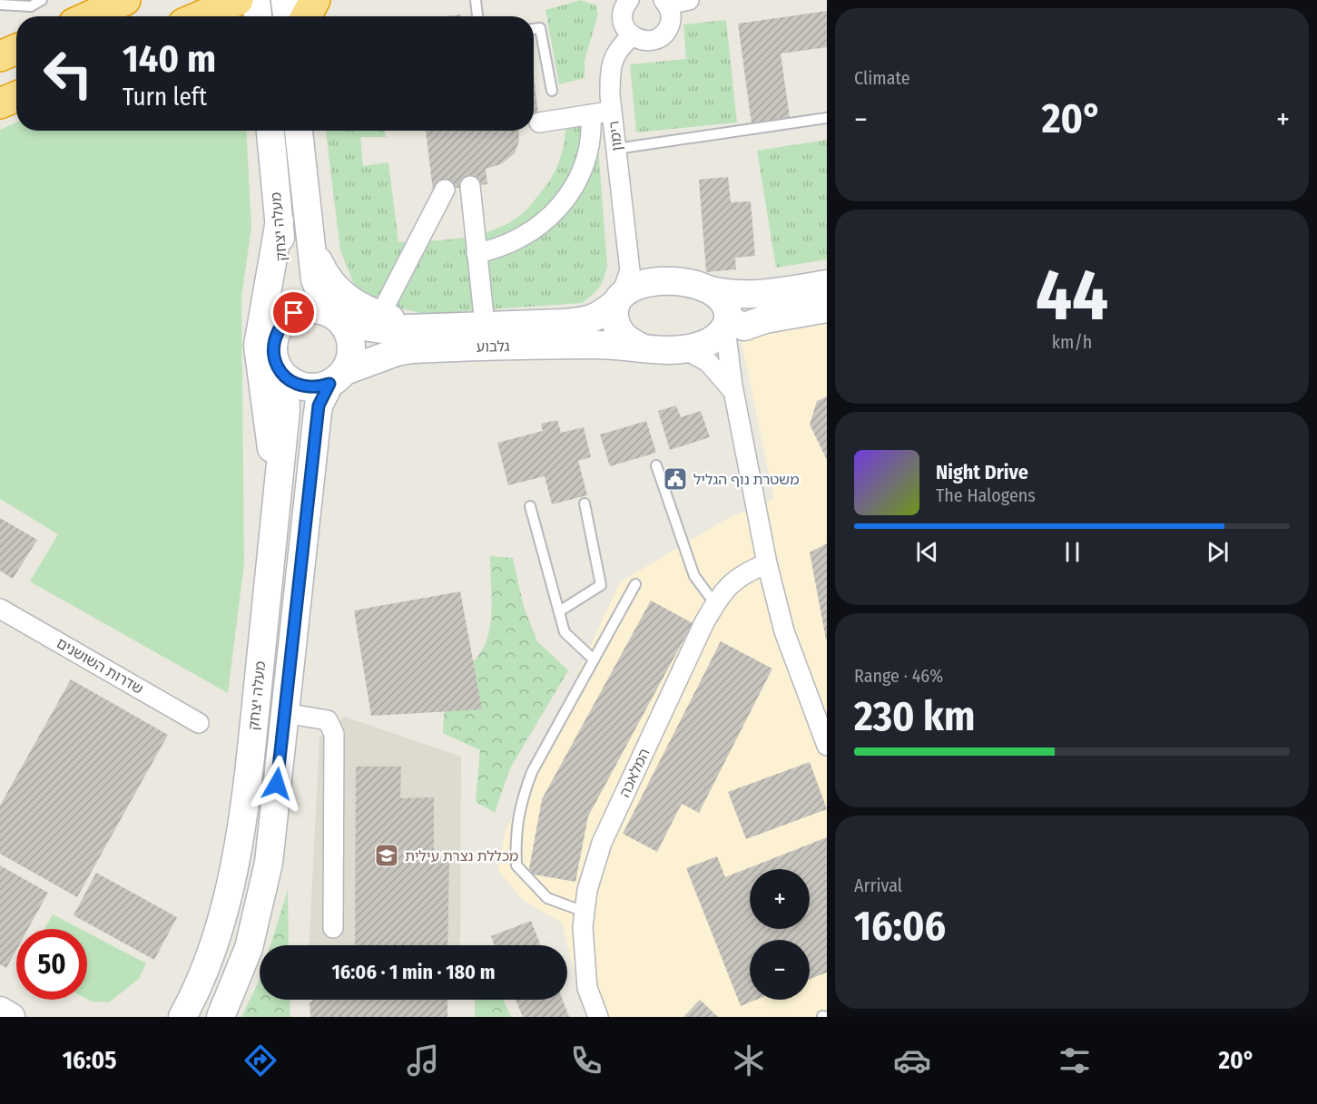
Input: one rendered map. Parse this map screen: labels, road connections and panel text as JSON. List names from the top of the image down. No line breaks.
{"streets":{"main road":["מעלה יצחק","גלבוע"],"street":["רימון","שדרות השושנים","המלאכה"]},"crossings":[["רימון","גלבוע"],["מעלה יצחק","גלבוע"]],"places":{"public building":["משטרת נוף הגליל"],"school or university":["מכללת נצרת עילית"]},"page":{"tile":["Climate",["44","km/h"],["Range · 46%","230 km"],["Arrival","16:06"]],"turn":["140 m","Turn left"],"heat":["−","20°","+"],"song":["Night Drive","The Halogens"],"map_buttons":["+","−"],"limit":"50","trip":"16:06 · 1 min · 180 m","tabs":["16:05","20°"]}}
